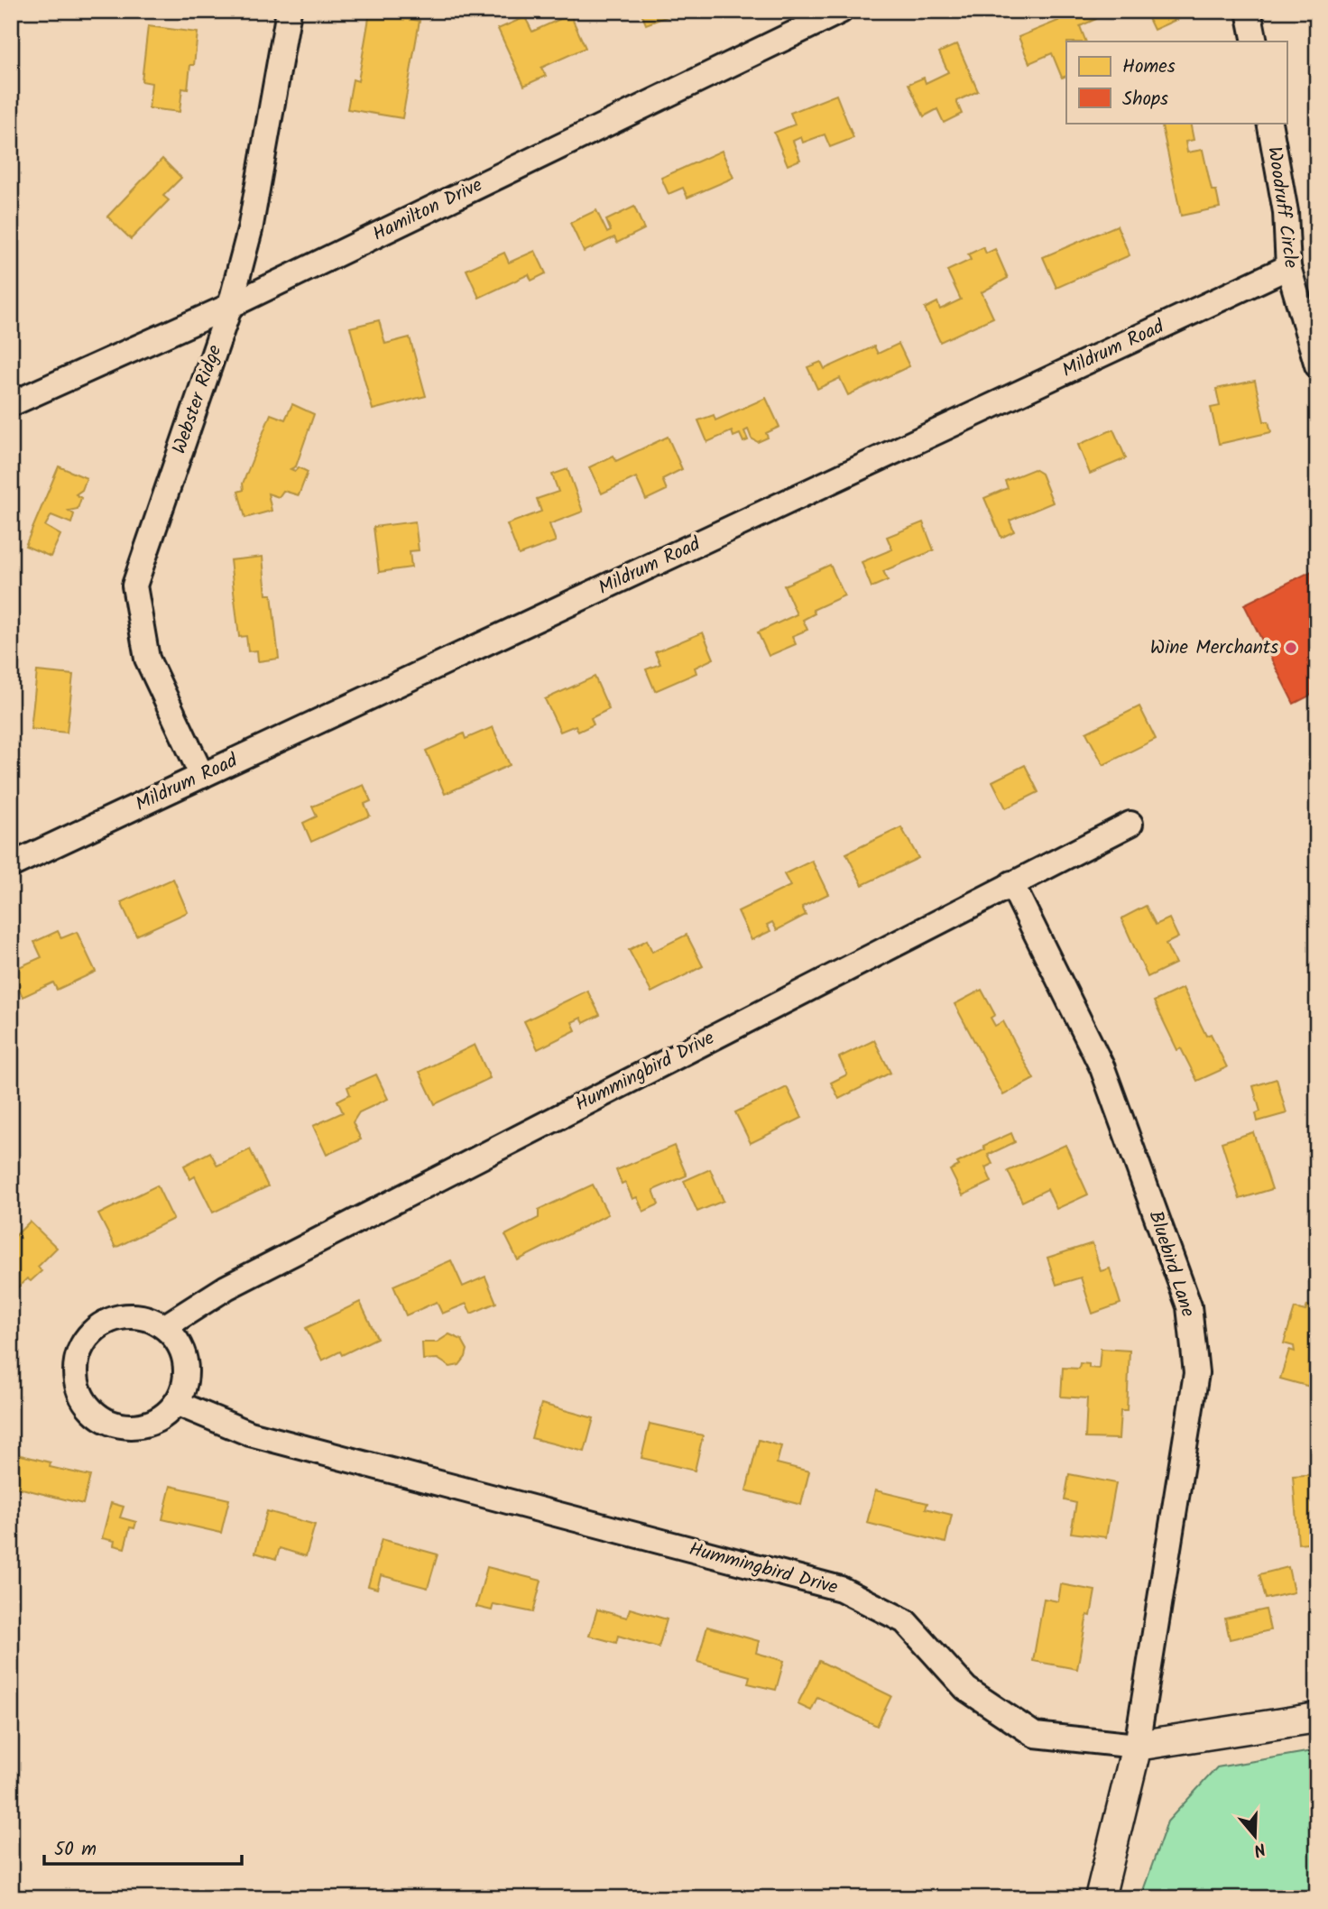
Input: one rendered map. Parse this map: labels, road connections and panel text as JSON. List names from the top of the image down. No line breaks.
{"streets":{"street":["Woodruff Circle","Hamilton Drive","Mildrum Road","Webster Ridge","Hummingbird Drive","Bluebird Lane"]},"crossings":[["Woodruff Circle","Mildrum Road"],["Hamilton Drive","Webster Ridge"],["Mildrum Road","Webster Ridge"],["Hummingbird Drive","Bluebird Lane"]],"places":["Wine Merchants"],"legend":["Homes","Shops"],"scale_bar":"50 m","north":"bottom"}
